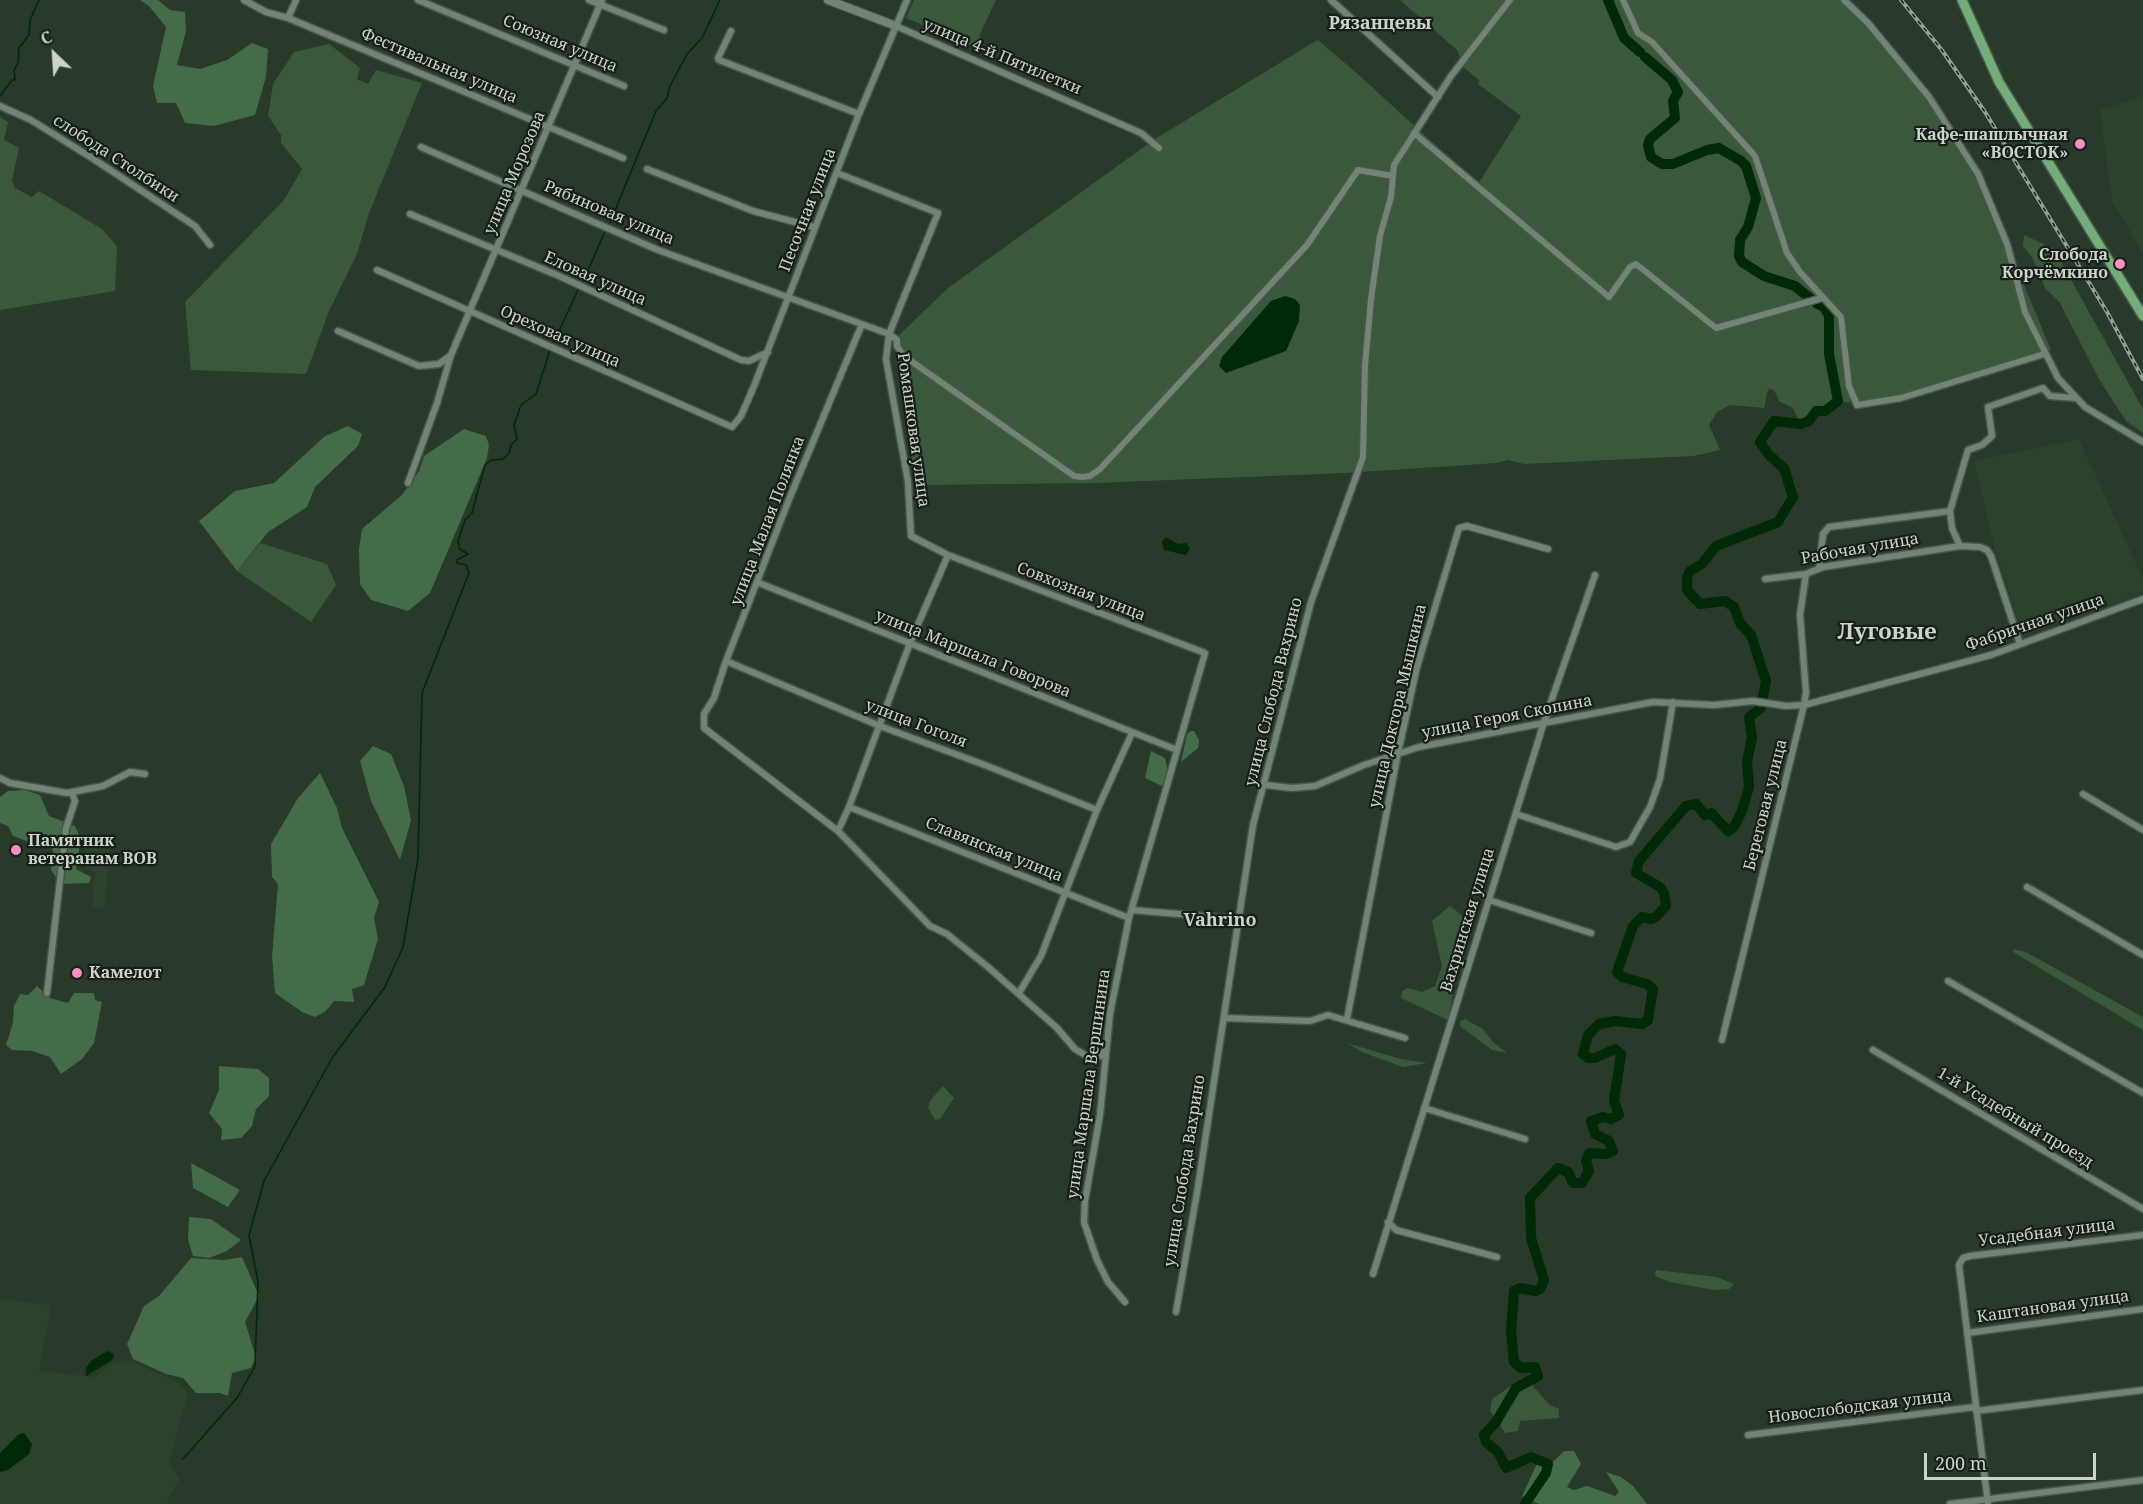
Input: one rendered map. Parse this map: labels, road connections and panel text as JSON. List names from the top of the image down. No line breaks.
{"streets":{"street":["Союзная улица","улица 4-й Пятилетки","Фестивальная улица","слобода Столбики","улица Морозова","Песочная улица","Рябиновая улица","Еловая улица","Ореховая улица","Ромашковая улица","улица Малая Полянка","Рабочая улица","Совхозная улица","Фабричная улица","улица Маршала Говорова","улица Слобода Вахрино","улица Доктора Мышкина","улица Героя Скопина","улица Гоголя","Береговая улица","Славянская улица","Вахринская улица","улица Маршала Вершинина","1-й Усадебный проезд","Усадебная улица","Каштановая улица","Новослободская улица"]},"crossings":[["Союзная улица","улица Морозова"],["улица 4-й Пятилетки","Песочная улица"],["Фестивальная улица","улица Морозова"],["улица Морозова","Рябиновая улица"],["улица Морозова","Еловая улица"],["улица Морозова","Ореховая улица"],["Песочная улица","Рябиновая улица"],["Песочная улица","Еловая улица"],["Песочная улица","Ореховая улица"],["Песочная улица","Ромашковая улица"],["Рябиновая улица","Ромашковая улица"],["Рябиновая улица","улица Малая Полянка"],["Ромашковая улица","Совхозная улица"],["улица Малая Полянка","улица Маршала Говорова"],["улица Малая Полянка","улица Гоголя"],["Рабочая улица","Береговая улица"],["Совхозная улица","улица Маршала Вершинина"],["Фабричная улица","улица Героя Скопина"],["Фабричная улица","Береговая улица"],["улица Маршала Говорова","улица Маршала Вершинина"],["улица Слобода Вахрино","улица Героя Скопина"],["улица Доктора Мышкина","улица Героя Скопина"],["улица Героя Скопина","Вахринская улица"],["Славянская улица","улица Маршала Вершинина"],["Усадебная улица","Каштановая улица"]],"districts":["Рязанцевы","Луговые","Vahrino"],"places":["Кафе-шашлычная «ВОСТОК»","Слобода Корчёмкино","Памятник ветеранам ВОВ","Камелот"],"scale_bar":"200 m","north":"top left"}
